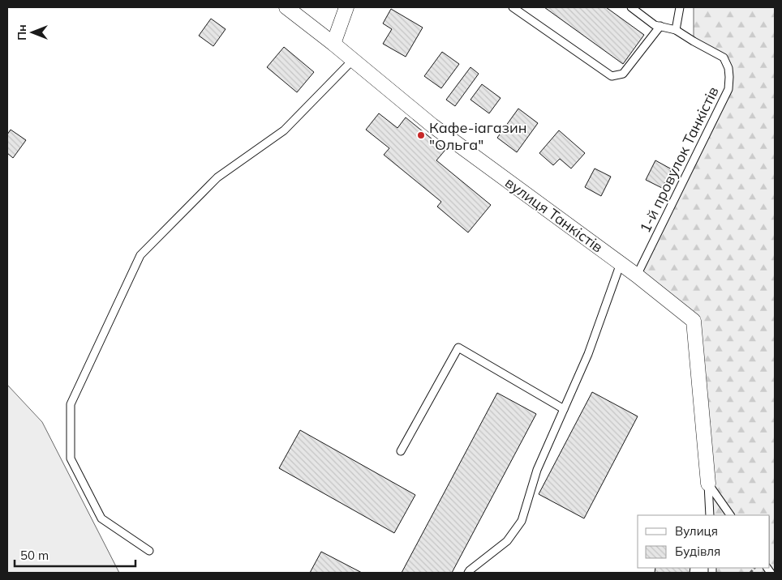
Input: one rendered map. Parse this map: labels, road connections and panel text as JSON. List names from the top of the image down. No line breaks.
{"streets":{"street":["вулиця Танкістів"],"lane":["1-й провулок Танкістів"]},"crossings":[["1-й провулок Танкістів","вулиця Танкістів"]],"places":["Кафе-іагазин \"Ольга\""],"legend":["Вулиця","Будівля"],"scale_bar":"50 m","north":"left"}
